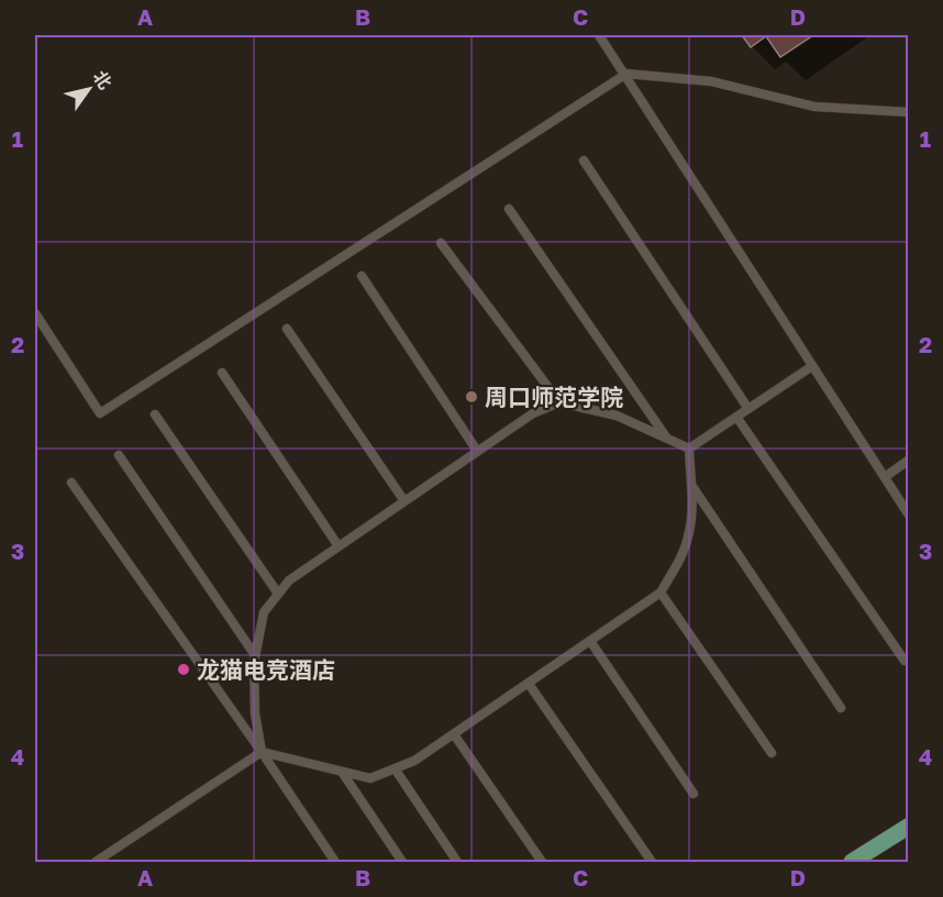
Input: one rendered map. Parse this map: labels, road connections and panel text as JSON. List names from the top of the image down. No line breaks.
{"places":["周口师范学院","龙猫电竞酒店"],"north":"top right","grid":{"columns":["A","B","C","D"],"rows":["1","2","3","4"]}}
